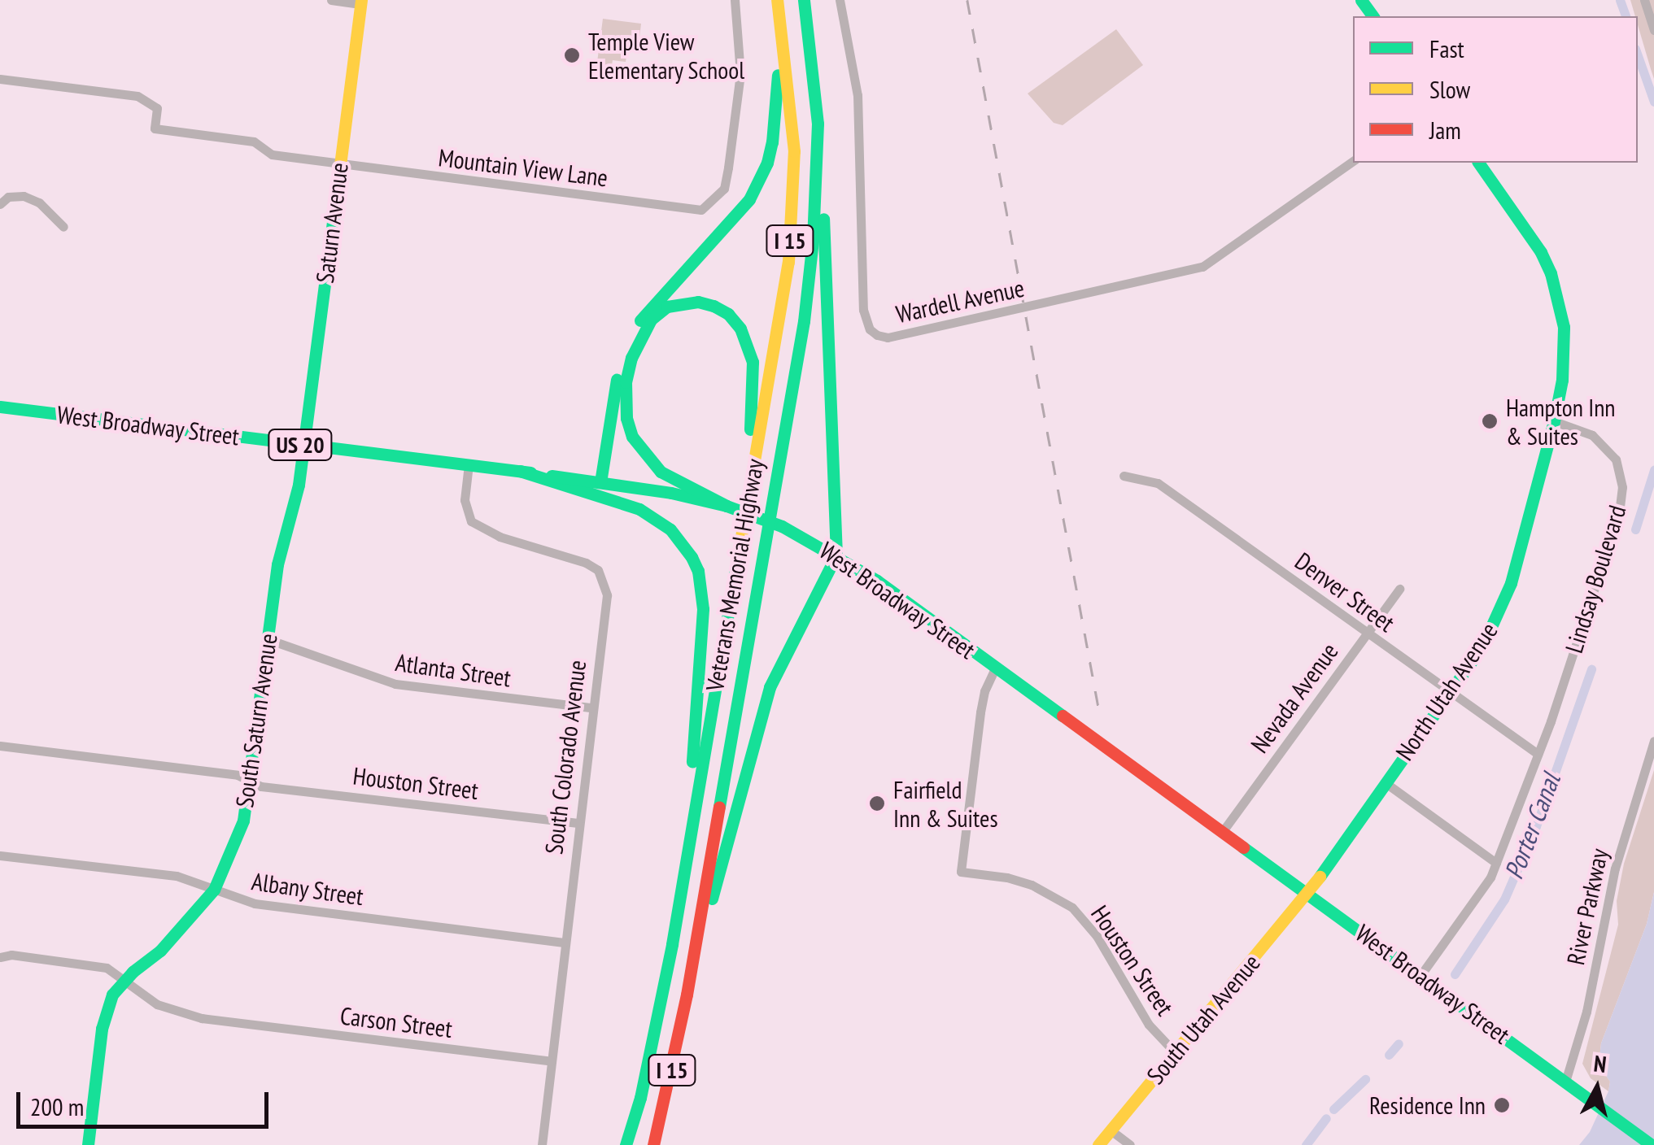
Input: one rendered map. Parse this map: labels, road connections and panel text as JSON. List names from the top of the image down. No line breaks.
{"streets":{"main road":["Saturn Avenue","I 15","West Broadway Street","US 20","Veterans Memorial Highway","North Utah Avenue","South Saturn Avenue","South Utah Avenue"],"street":["Mountain View Lane","Wardell Avenue","Lindsay Boulevard","Denver Street","Atlanta Street","Nevada Avenue","South Colorado Avenue","Houston Street","Albany Street","River Parkway","Carson Street"]},"crossings":[["Mountain View Lane","Saturn Avenue"],["Saturn Avenue","West Broadway Street"],["Saturn Avenue","South Saturn Avenue"],["West Broadway Street","Lindsay Boulevard"],["West Broadway Street","North Utah Avenue"],["West Broadway Street","Nevada Avenue"],["West Broadway Street","South Saturn Avenue"],["West Broadway Street","South Colorado Avenue"],["West Broadway Street","Houston Street"],["West Broadway Street","River Parkway"],["West Broadway Street","South Utah Avenue"],["Lindsay Boulevard","Denver Street"],["Lindsay Boulevard","North Utah Avenue"],["Denver Street","North Utah Avenue"],["Denver Street","Nevada Avenue"],["Atlanta Street","South Saturn Avenue"],["Atlanta Street","South Colorado Avenue"],["North Utah Avenue","South Utah Avenue"],["South Saturn Avenue","Houston Street"],["South Saturn Avenue","Albany Street"],["South Saturn Avenue","Carson Street"],["South Colorado Avenue","Houston Street"],["South Colorado Avenue","Albany Street"],["South Colorado Avenue","Carson Street"],["Houston Street","South Utah Avenue"]],"water":["Porter Canal"],"places":["Temple View Elementary School","Hampton Inn & Suites","Fairfield Inn & Suites","Residence Inn"],"legend":["Fast","Slow","Jam"],"scale_bar":"200 m","north":"top"}
